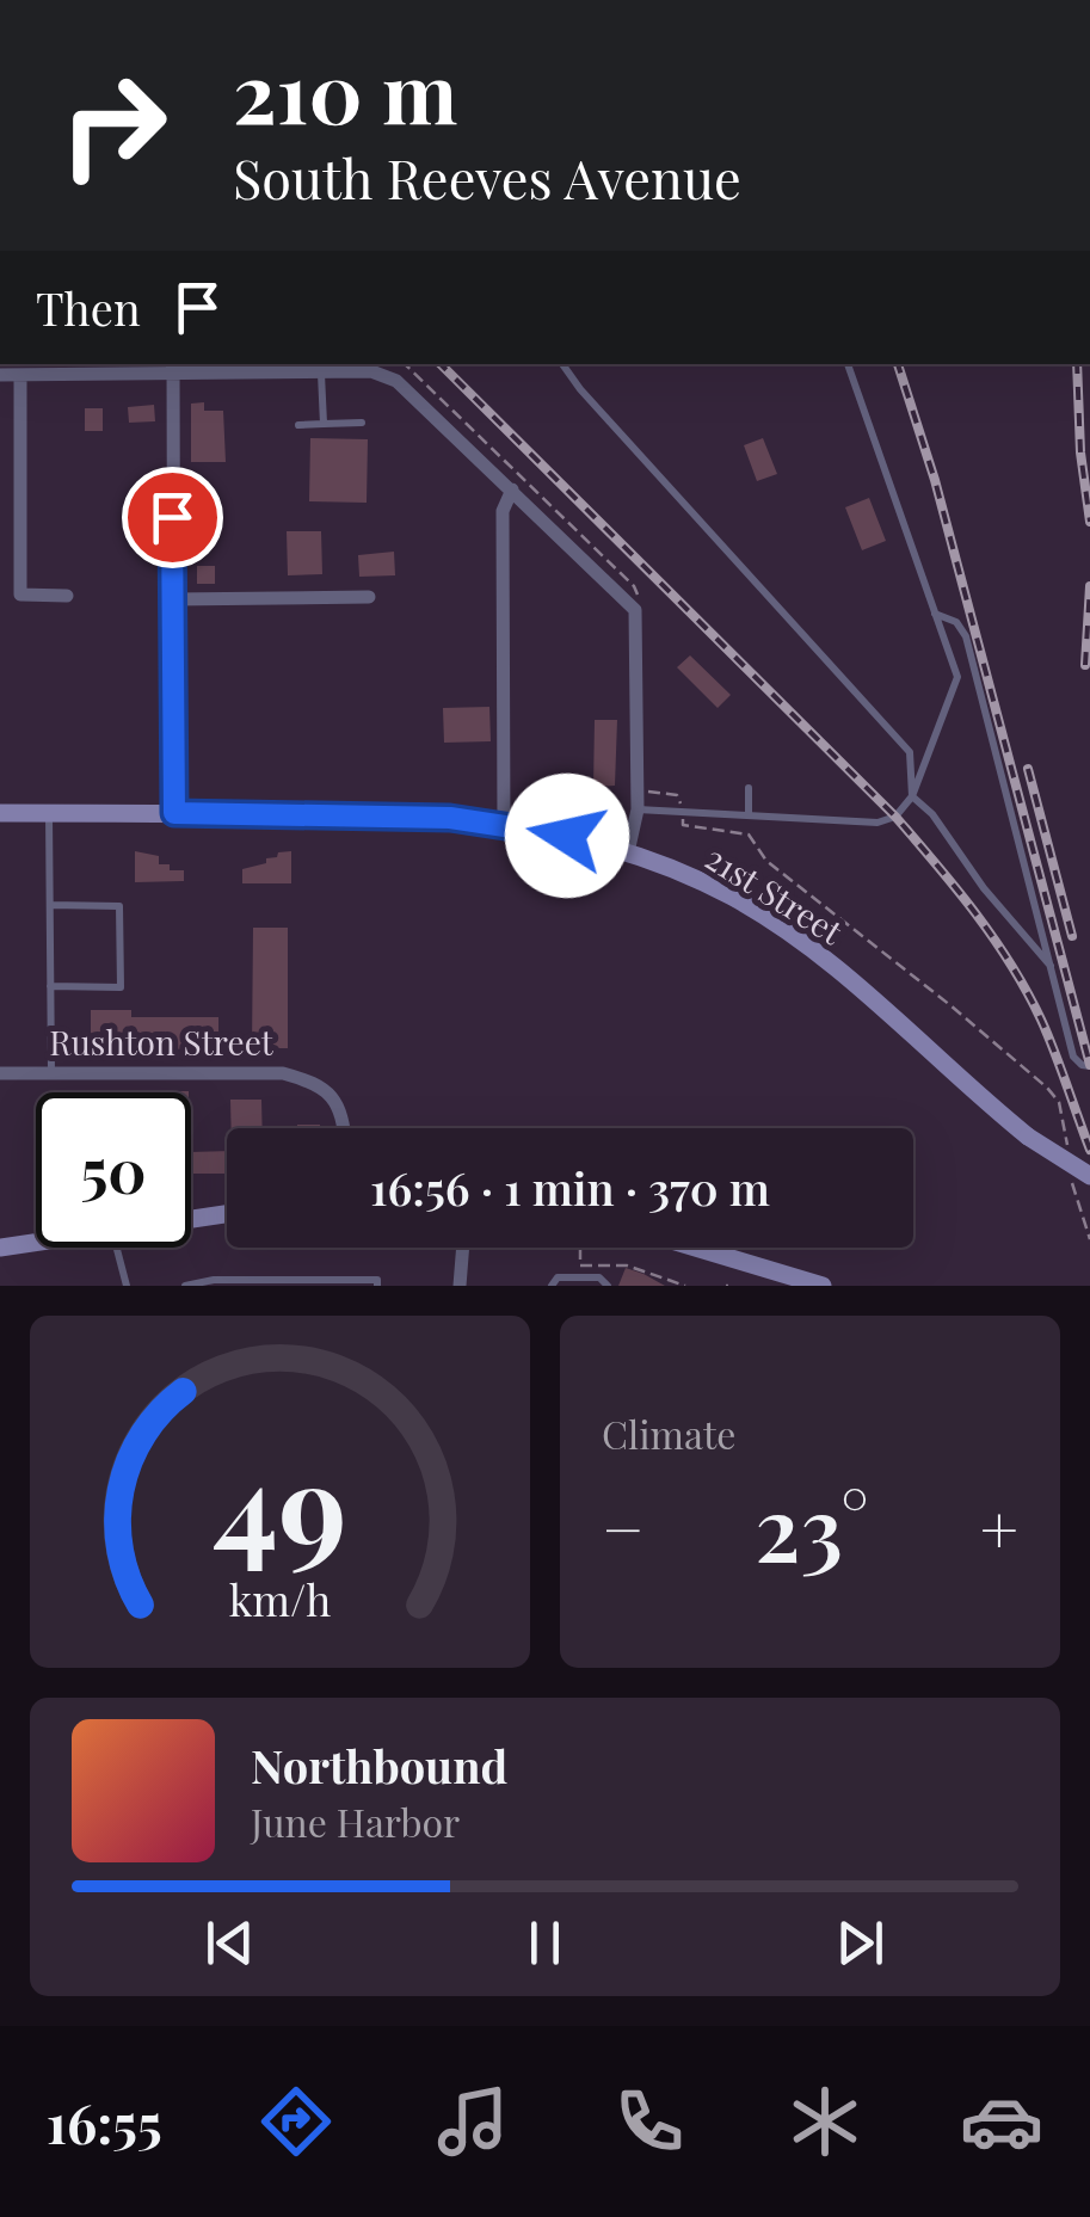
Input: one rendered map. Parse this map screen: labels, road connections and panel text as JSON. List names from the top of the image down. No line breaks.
{"streets":{"main road":["21st Street"],"street":["Rushton Street"]},"page":{"turn":["210 m","South Reeves Avenue"],"then":"Then","limit":"50","trip":"16:56 · 1 min · 370 m","tile":"Climate","heat":["−","23°","+"],"song":["Northbound","June Harbor"],"tabs":"16:55","gauge":["49","km/h"]}}
